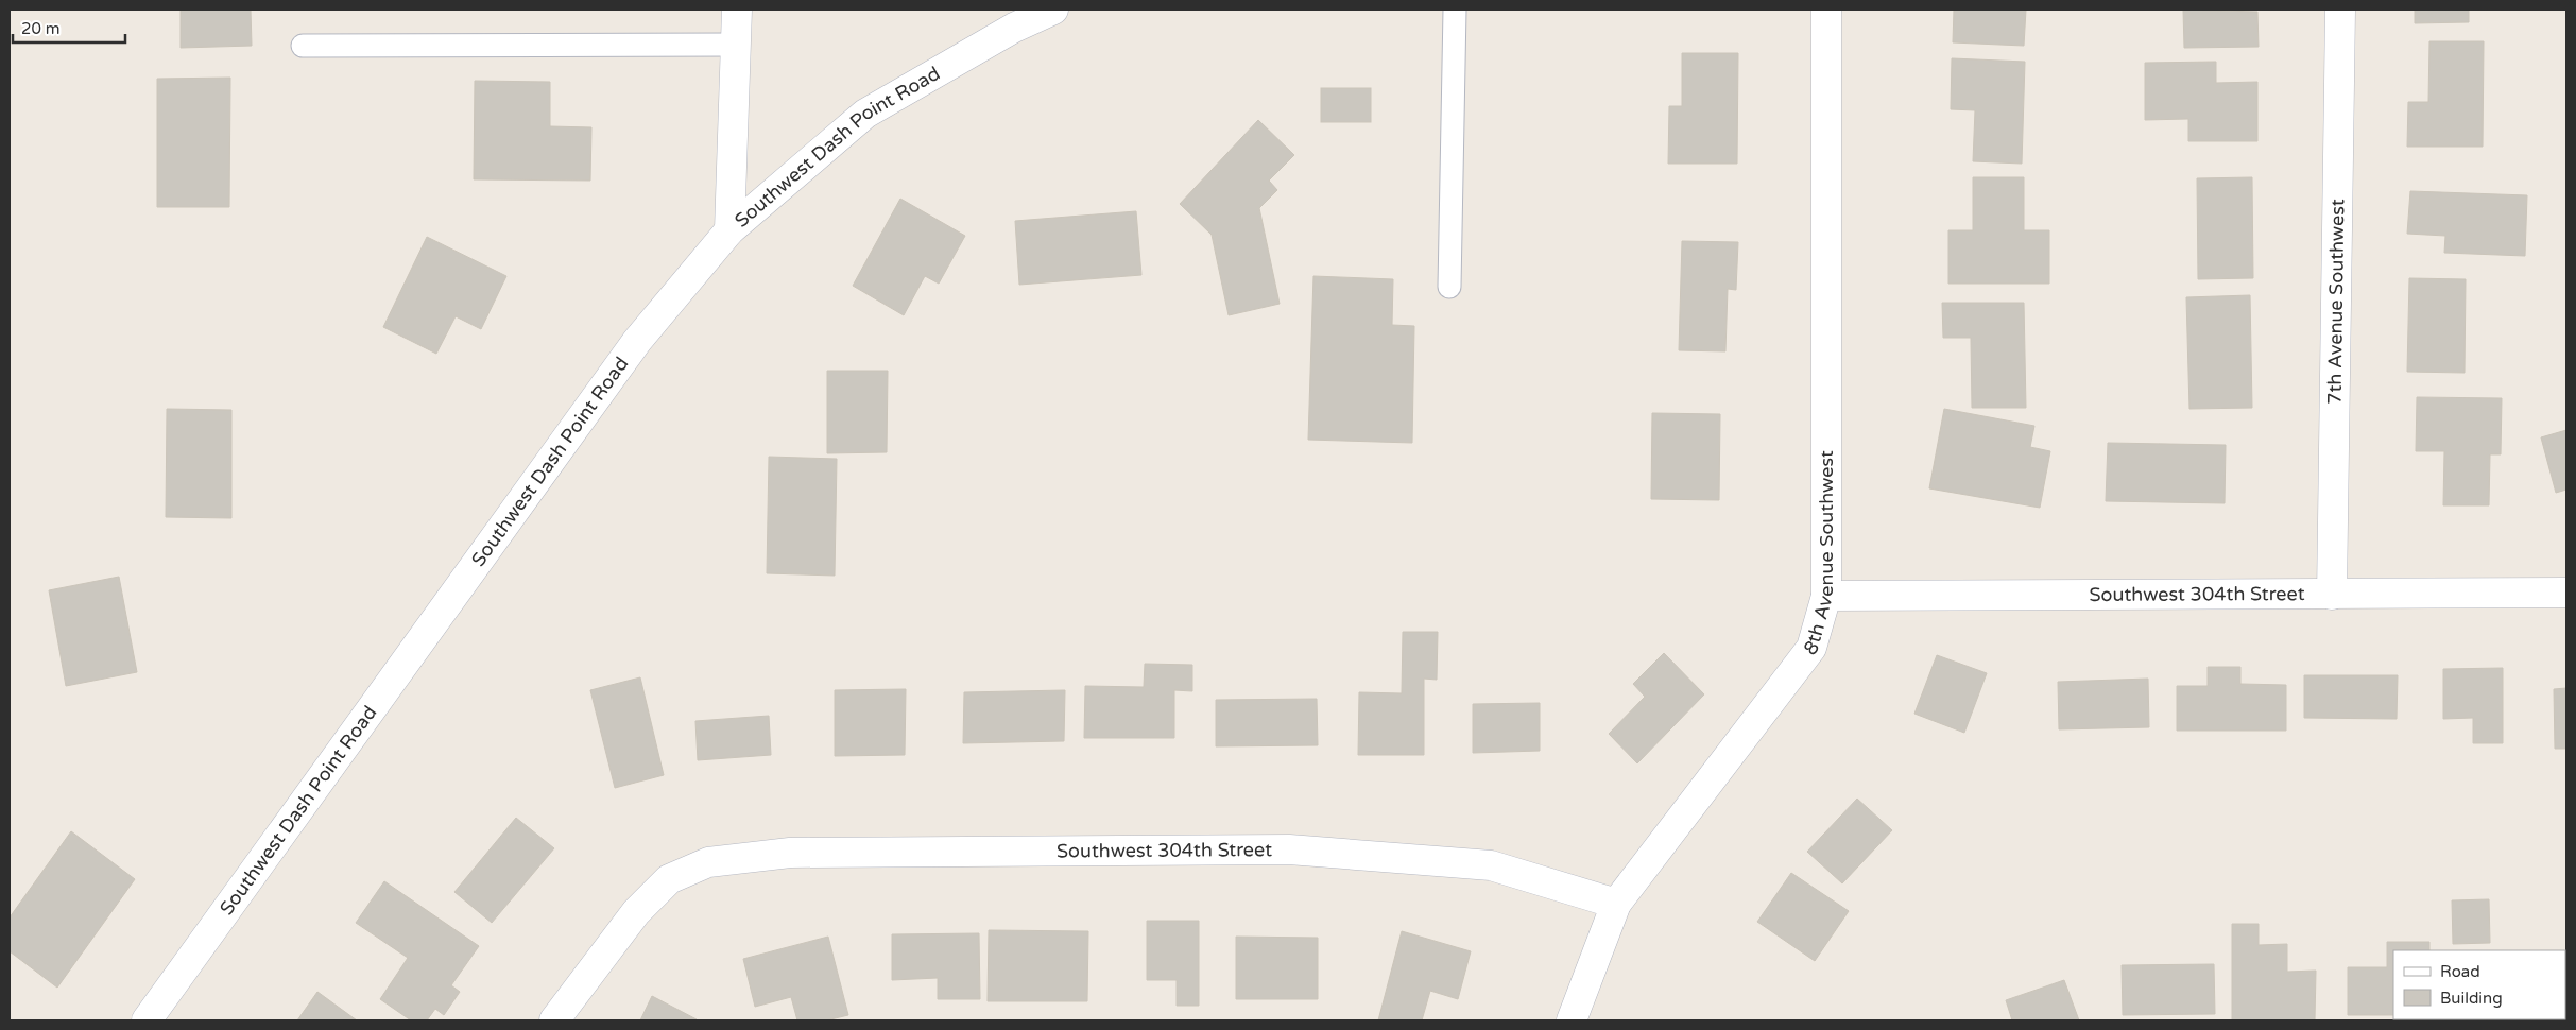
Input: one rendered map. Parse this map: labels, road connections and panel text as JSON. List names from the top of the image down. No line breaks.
{"streets":{"street":["Southwest Dash Point Road","7th Avenue Southwest","8th Avenue Southwest","Southwest 304th Street"]},"crossings":[["7th Avenue Southwest","Southwest 304th Street"],["8th Avenue Southwest","Southwest 304th Street"]],"legend":["Road","Building"],"scale_bar":"20 m"}
